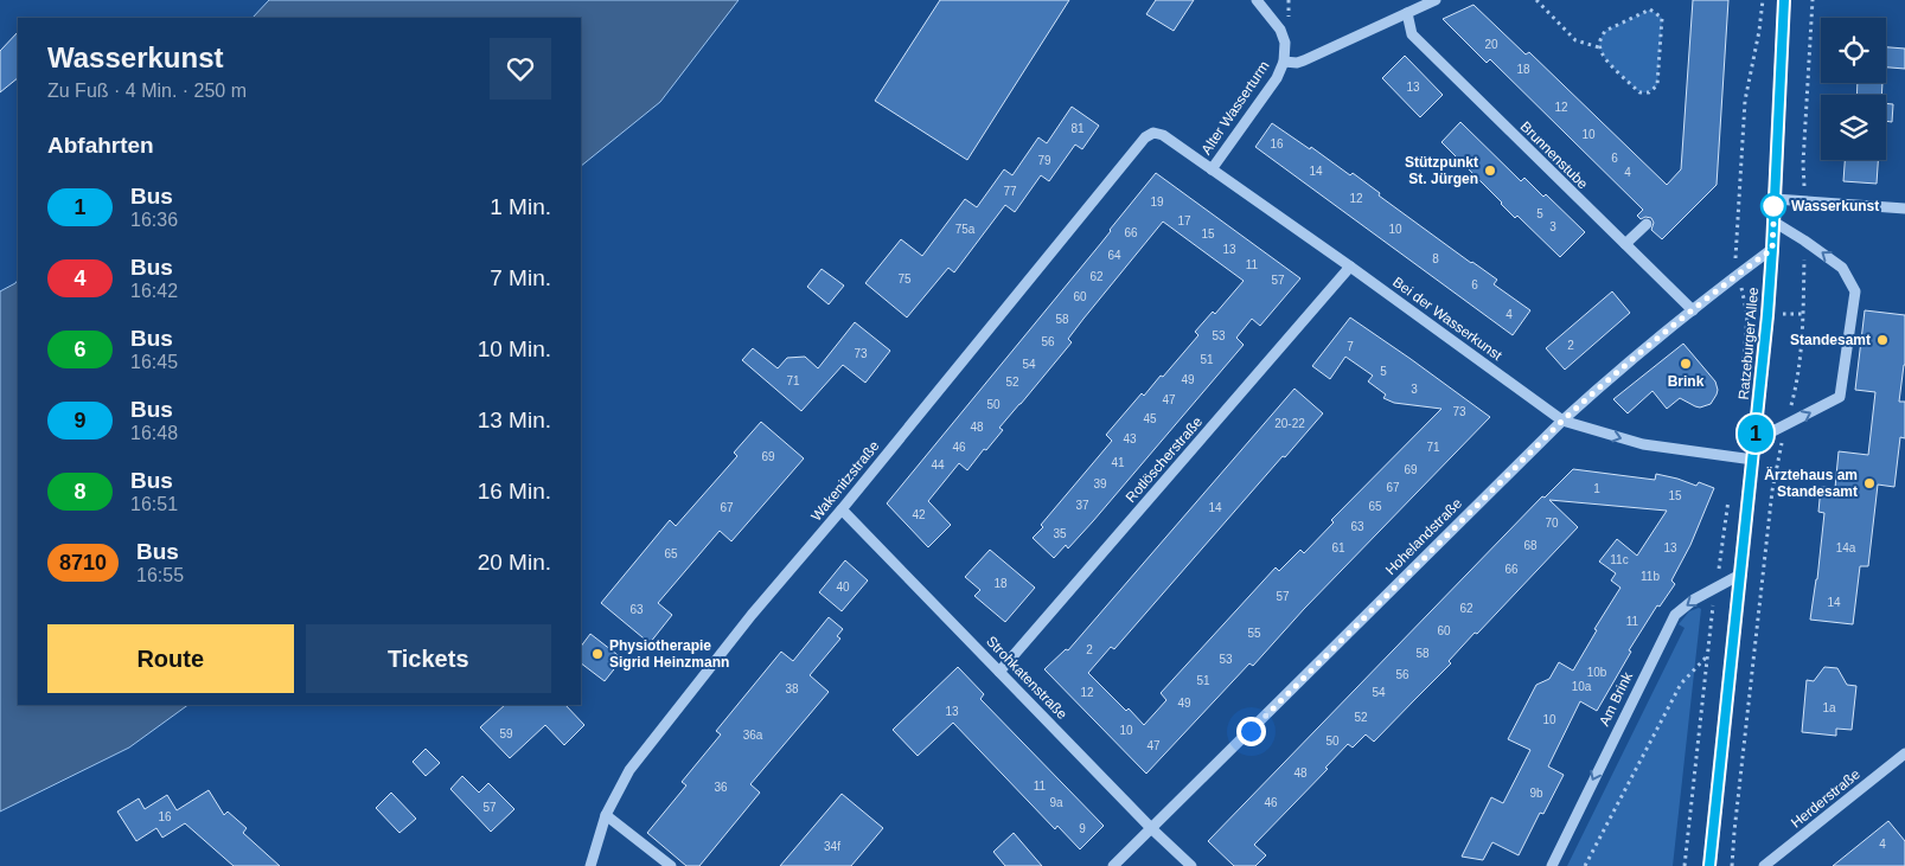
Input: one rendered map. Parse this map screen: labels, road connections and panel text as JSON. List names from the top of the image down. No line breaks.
{"streets":{"main road":["Ratzeburger Allee"],"street":["Alter Wasserturm","Brunnenstube","Bei der Wasserkunst","Rotlöscherstraße","Wakenitzstraße","Hohelandstraße","Strohkatenstraße","Am Brink","Herderstraße"]},"crossings":[["Alter Wasserturm","Bei der Wasserkunst"],["Brunnenstube","Hohelandstraße"],["Bei der Wasserkunst","Ratzeburger Allee"],["Bei der Wasserkunst","Rotlöscherstraße"],["Bei der Wasserkunst","Wakenitzstraße"],["Bei der Wasserkunst","Hohelandstraße"],["Ratzeburger Allee","Hohelandstraße"],["Ratzeburger Allee","Am Brink"],["Rotlöscherstraße","Strohkatenstraße"],["Wakenitzstraße","Strohkatenstraße"],["Hohelandstraße","Strohkatenstraße"]],"one_way":["Am Brink"],"places":["Stützpunkt St. Jürgen","Wasserkunst","Standesamt","Brink","Ärztehaus am Standesamt","Physiotherapie Sigrid Heinzmann"],"lines":["bus line 1"],"house_numbers":["20","18","13","12","81","10","16","6","79","14","4","77","12","19","5","17","3","75a","10","66","15","13","64","8","11","62","75","57","6","60","4","58","53","56","2","7","73","51","54","5","49","71","52","3","47","50","73","45","20-22","48","43","46","71","69","41","44","69","39","67","1","15","37","65","67","14","42","70","63","35","68","61","13","14a","65","11c","66","11b","18","40","57","14","62","63","11","60","55","2","58","53","10b","56","51","10a","38","12","54","49","1a","13","52","10","10","59","36a","50","47","48","11","36","9b","9a","46","57","16","9","4","34f"],"page":{"on_map":"1","heading":[["Wasserkunst","Zu Fuß · 4 Min. · 250 m"],"Abfahrten"],"list":[{"mark":"1","name":"Bus","note":"16:36","value":"1 Min."},{"mark":"4","name":"Bus","note":"16:42","value":"7 Min."},{"mark":"6","name":"Bus","note":"16:45","value":"10 Min."},{"mark":"9","name":"Bus","note":"16:48","value":"13 Min."},{"mark":"8","name":"Bus","note":"16:51","value":"16 Min."},{"mark":"8710","name":"Bus","note":"16:55","value":"20 Min."}],"buttons":["Route","Tickets"]}}
